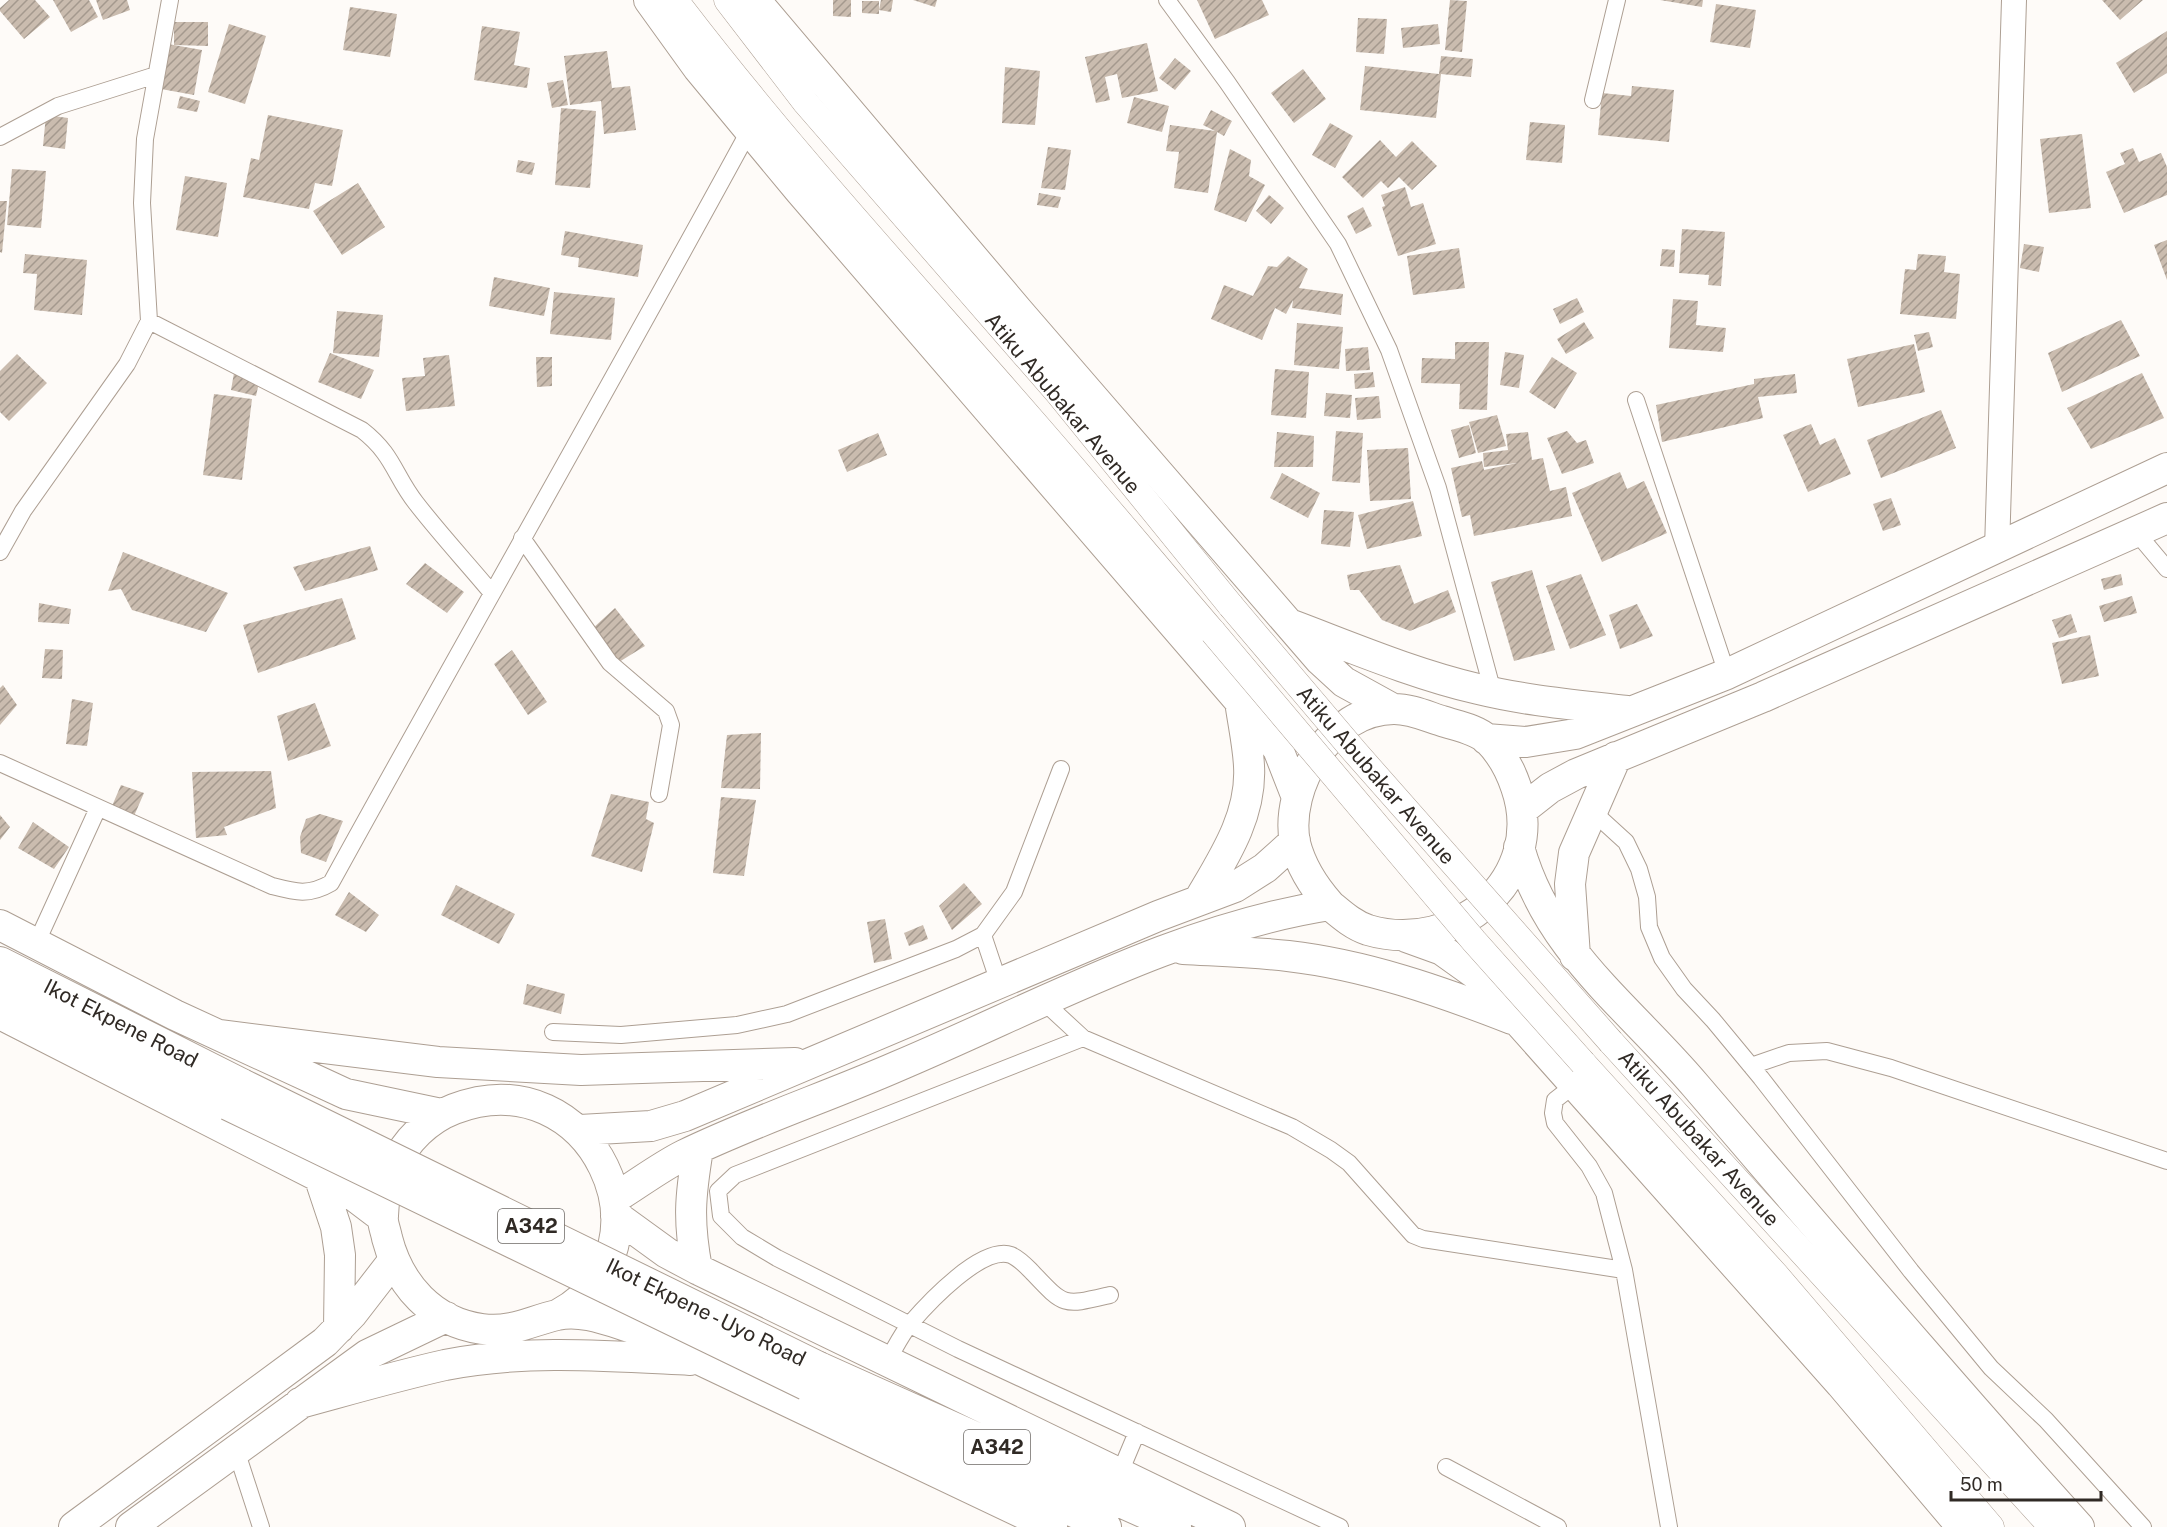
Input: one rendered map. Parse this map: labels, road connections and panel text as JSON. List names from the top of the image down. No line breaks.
{"streets":{"highway":["Ikot Ekpene Road","A342","Ikot Ekpene - Uyo Road"],"main road":["Atiku Abubakar Avenue"]},"crossings":[["Ikot Ekpene Road","Ikot Ekpene - Uyo Road"]],"scale_bar":"50 m"}
